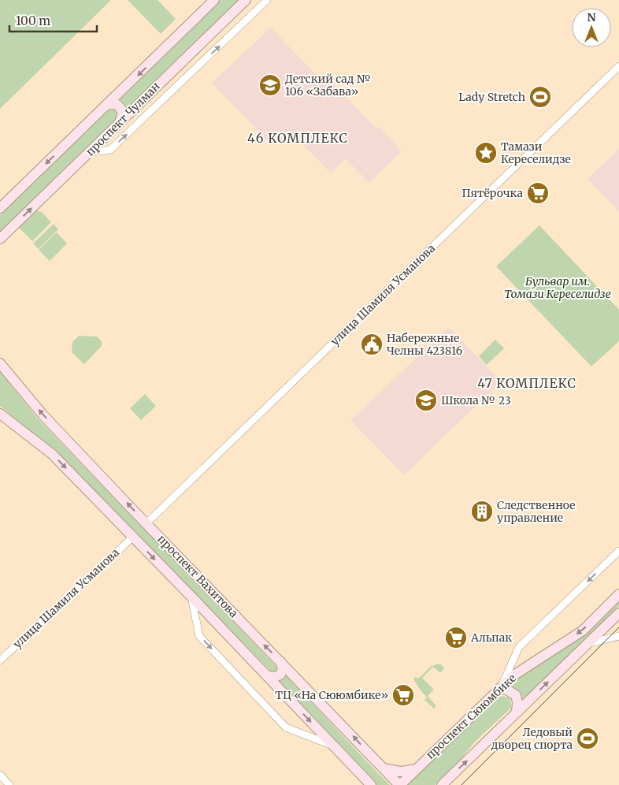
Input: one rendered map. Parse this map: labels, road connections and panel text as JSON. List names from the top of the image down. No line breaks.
{"streets":{"main road":["проспект Чулман","проспект Вахитова","проспект Сююмбике"],"street":["улица Шамиля Усманова"]},"crossings":[["улица Шамиля Усманова","проспект Вахитова"],["проспект Вахитова","проспект Сююмбике"]],"districts":["46 КОМПЛЕКС","47 КОМПЛЕКС"],"parks":["Бульвар им. Томази Кереселидзе"],"places":{"school or university":["Детский сад № 106 «Забава»","Школа № 23"],"sports":["Lady Stretch","Ледовый дворец спорта"],"place":["Тамази Кереселидзе"],"supermarket":["Пятёрочка","Альпак","ТЦ «На Сююмбике»"],"public building":["Набережные Челны 423816"],"building":["Следственное управление"]},"scale_bar":"100 m","north":"top"}
